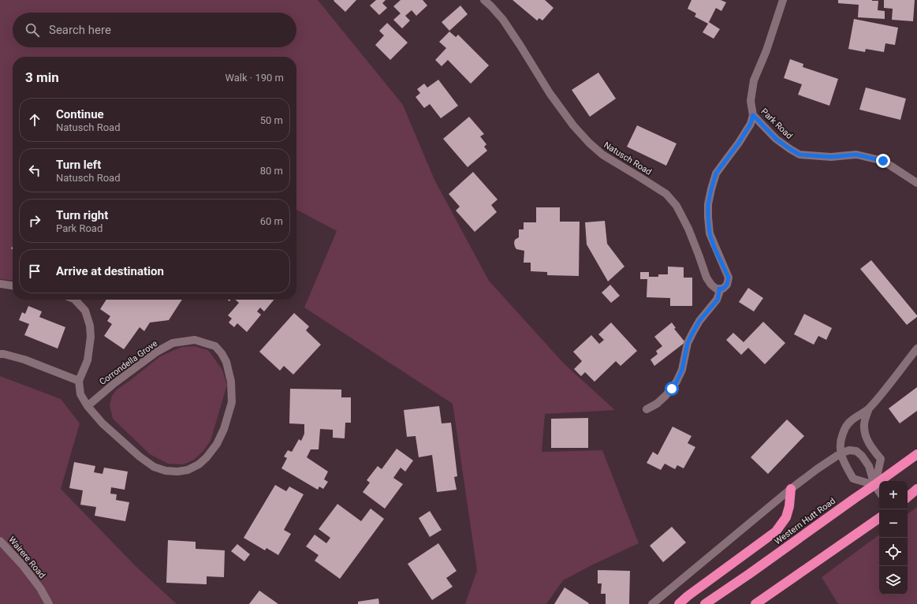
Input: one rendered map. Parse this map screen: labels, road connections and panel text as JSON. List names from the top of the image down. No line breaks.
{"streets":{"highway":["Western Hutt Road"],"street":["Park Road","Natusch Road","Corrondella Grove","Wairere Road"]},"page":{"search":"Search here","heading":["3 min","Walk · 190 m"],"list":[["Continue","Natusch Road","50 m"],["Turn left","Natusch Road","80 m"],["Turn right","Park Road","60 m"],"Arrive at destination"],"map_buttons":["+","−"]}}
